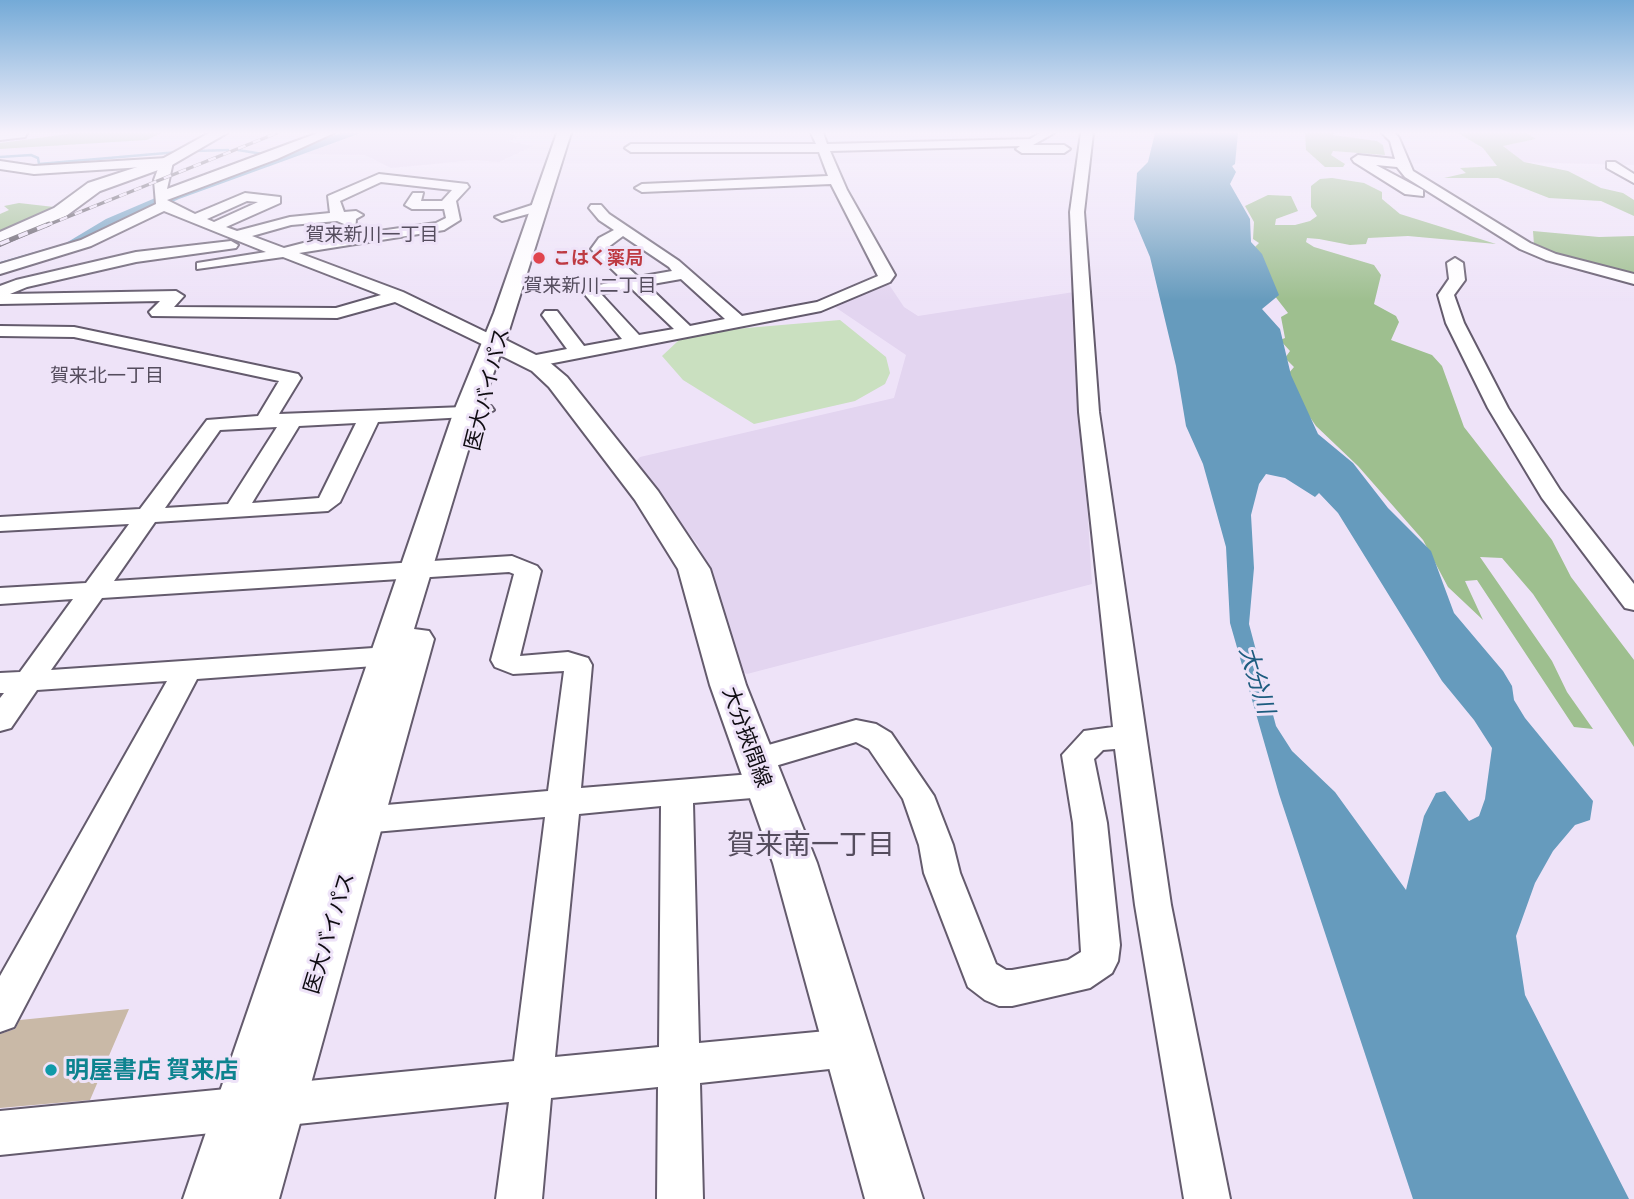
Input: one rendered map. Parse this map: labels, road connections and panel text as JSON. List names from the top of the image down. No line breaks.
{"streets":{"main road":["医大バイパス","大分挾間線"]},"crossings":[["医大バイパス","大分挾間線"]],"districts":["賀来新川一丁目","賀来新川二丁目","賀来北一丁目","賀来南一丁目"],"water":["大分川"],"places":["こはく薬局","明屋書店 賀来店"]}
